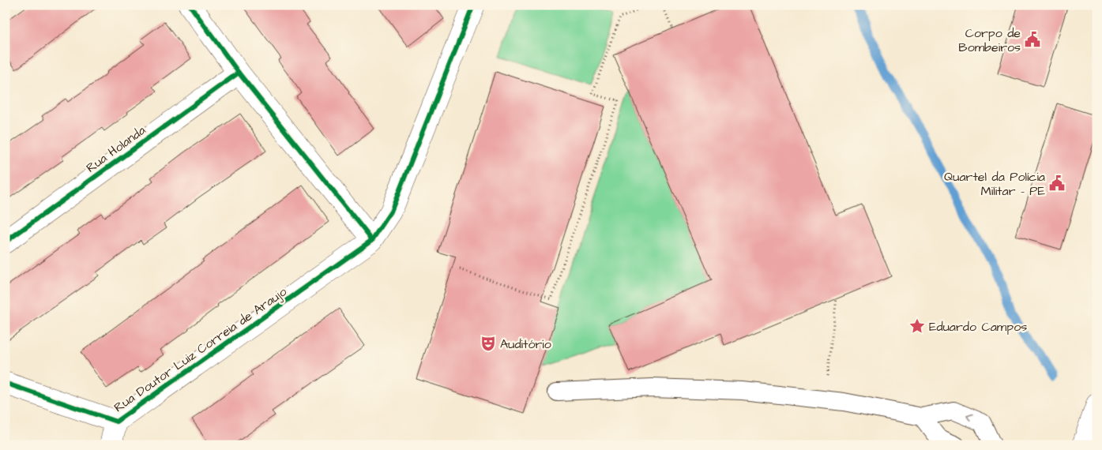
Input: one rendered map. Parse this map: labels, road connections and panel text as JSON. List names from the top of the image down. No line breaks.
{"streets":{"street":["Rua Holanda","Rua Doutor Luiz Correia de Araujo"]},"places":{"public building":["Corpo de Bombeiros","Quartel da Polícia Militar - PE"],"place":["Eduardo Campos"],"theatre":["Auditório"]}}
